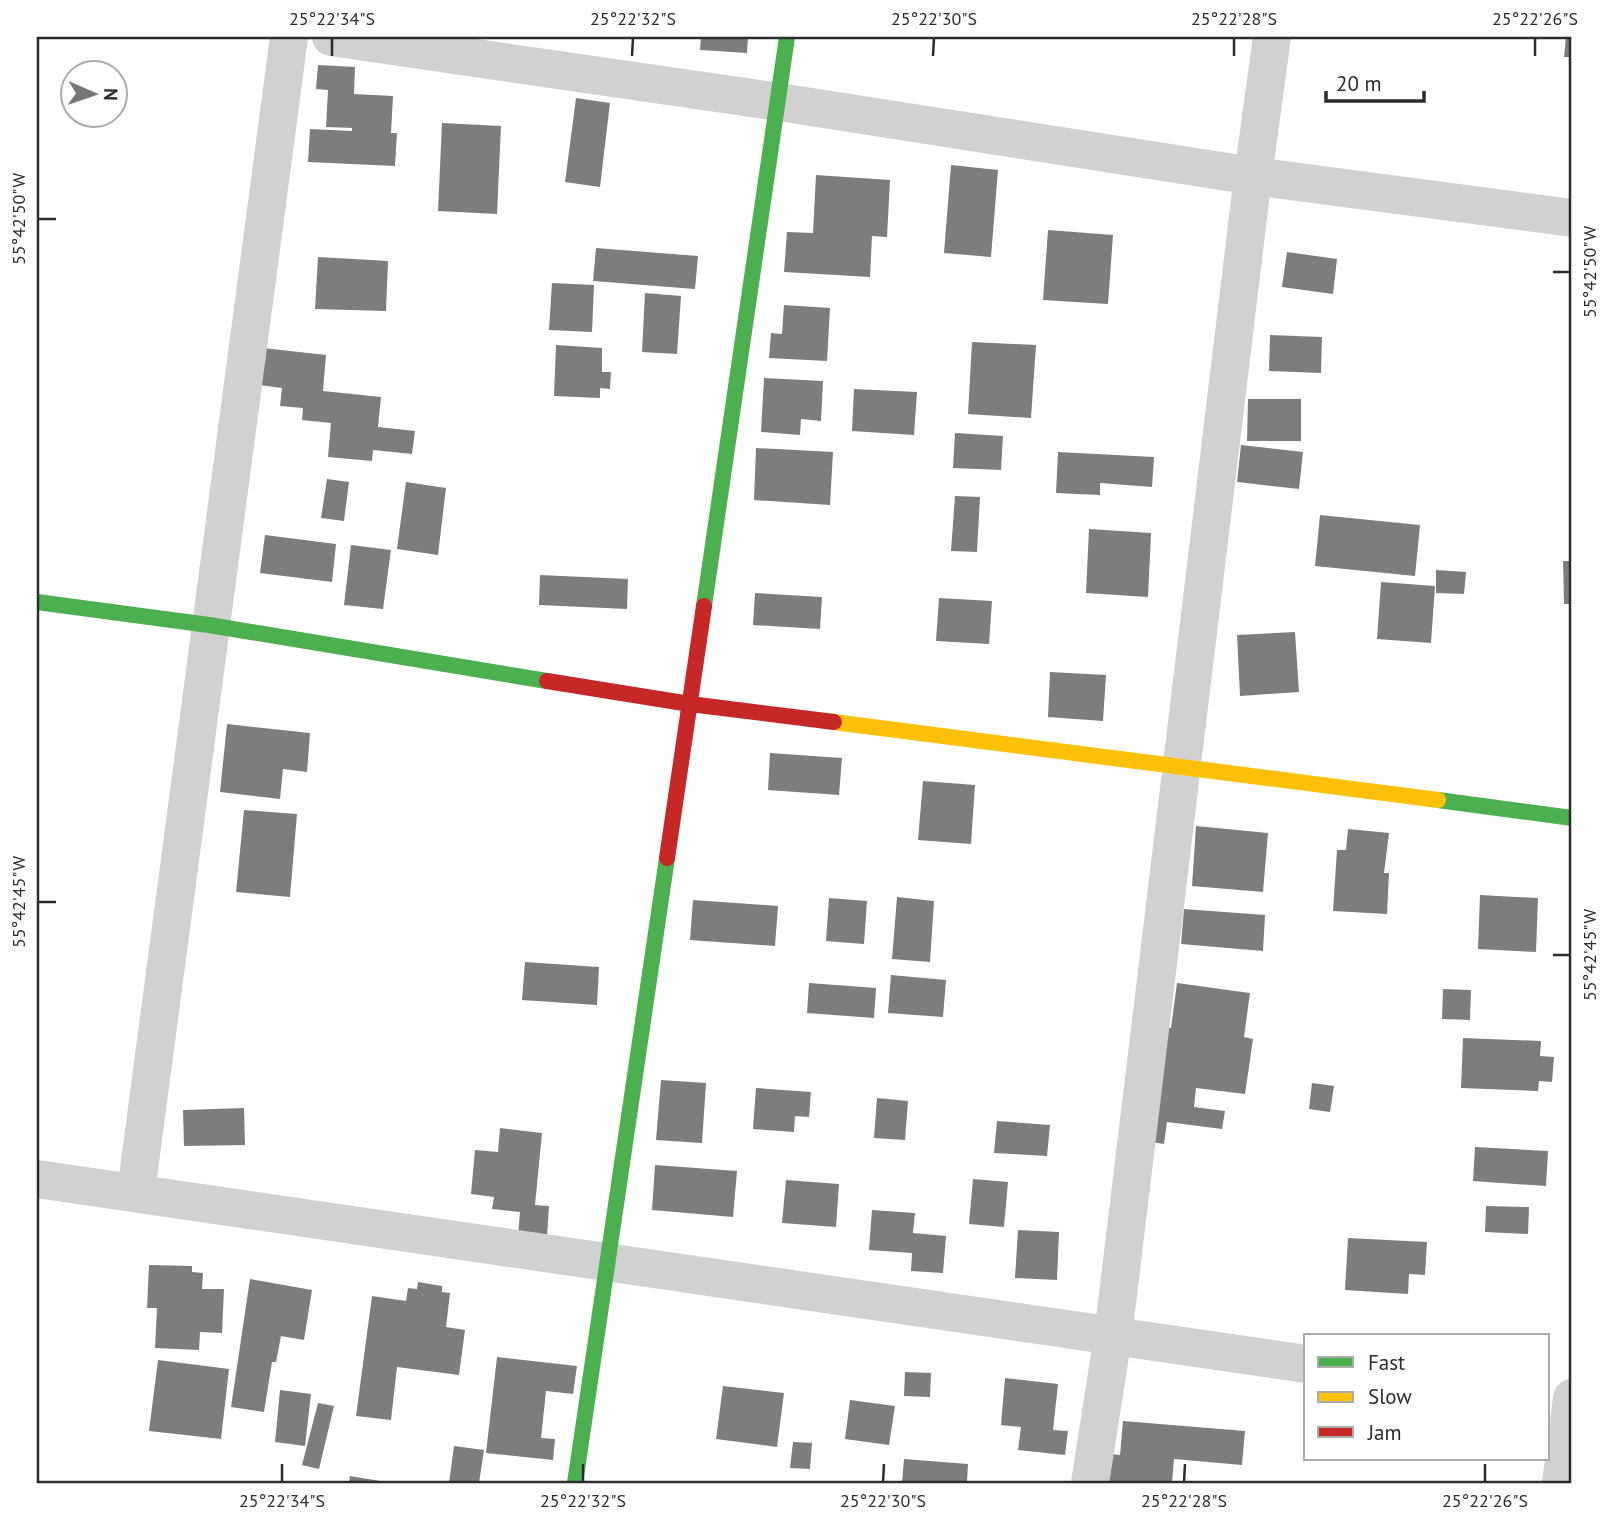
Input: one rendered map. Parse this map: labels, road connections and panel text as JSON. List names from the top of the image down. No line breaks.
{"legend":["Fast","Slow","Jam"],"scale_bar":"20 m","north":"right","coordinates":["25°22'34\"S","25°22'32\"S","25°22'30\"S","25°22'28\"S","25°22'26\"S","55°42'50\"W","55°42'45\"W"]}
